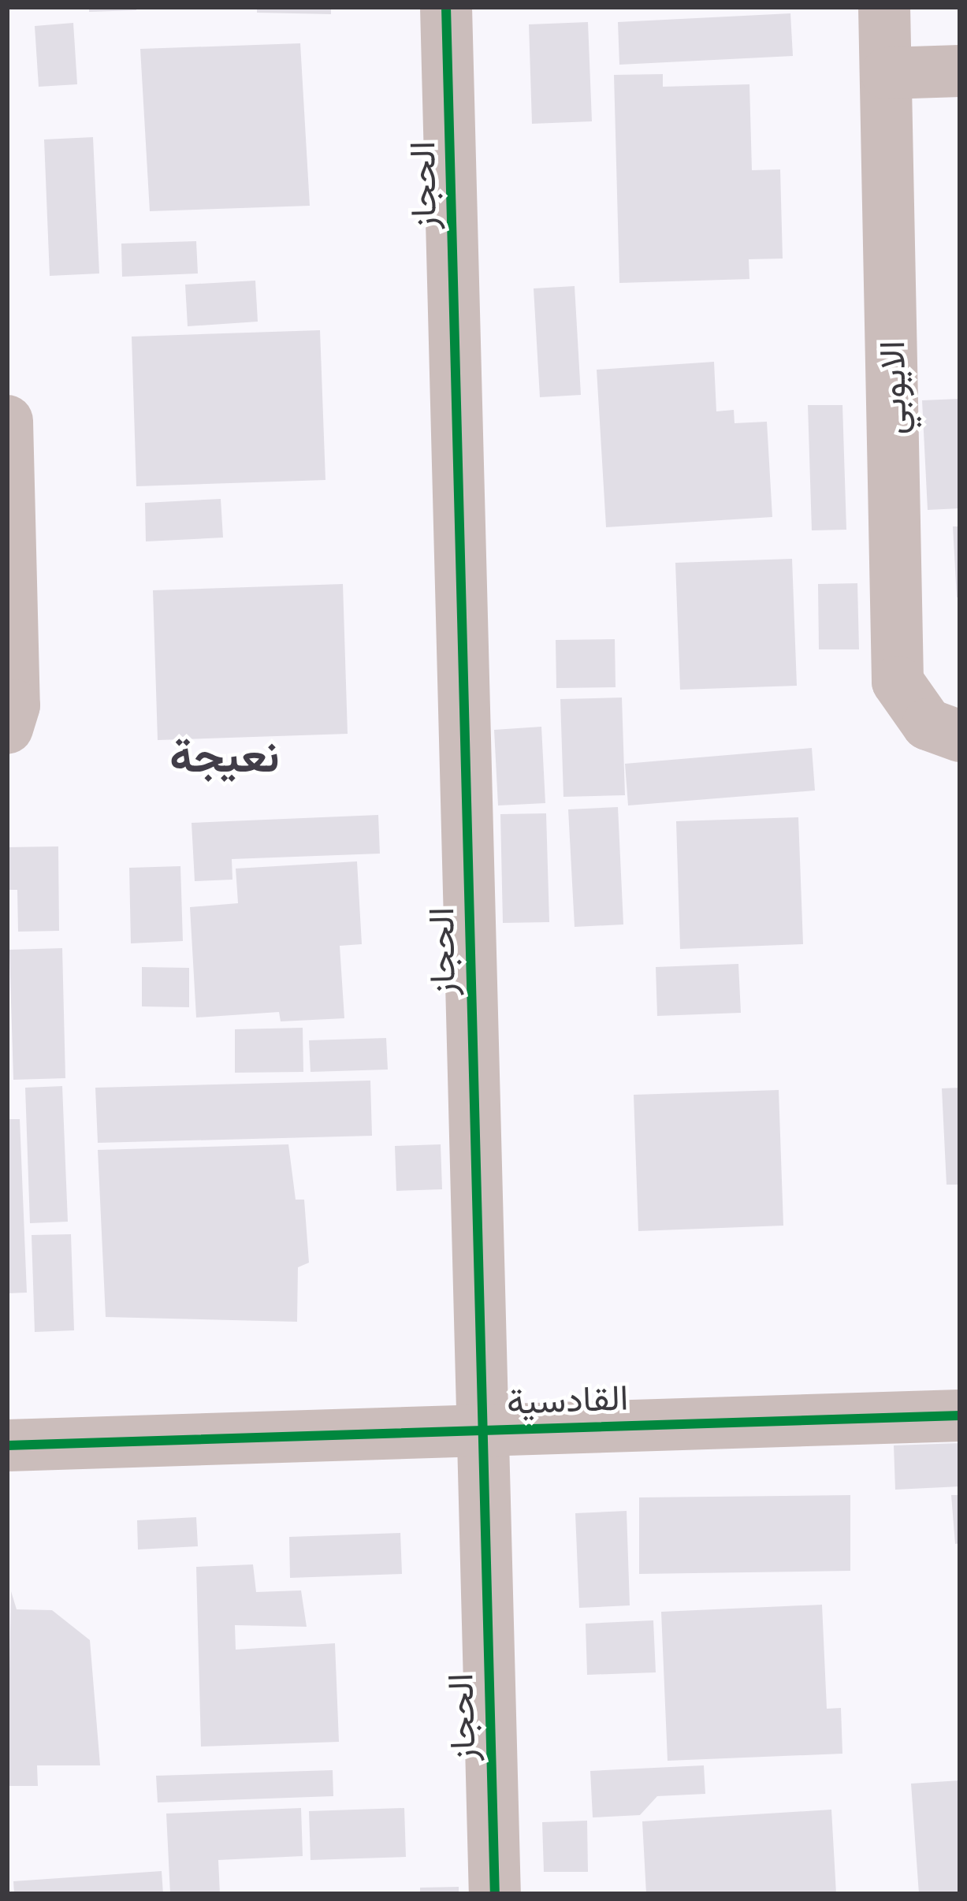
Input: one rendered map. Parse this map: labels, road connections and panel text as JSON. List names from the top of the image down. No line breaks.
{"streets":{"street":["الحجاز","الايوبي","القادسية"]},"crossings":[["الحجاز","القادسية"]],"districts":["نعيجة"]}
